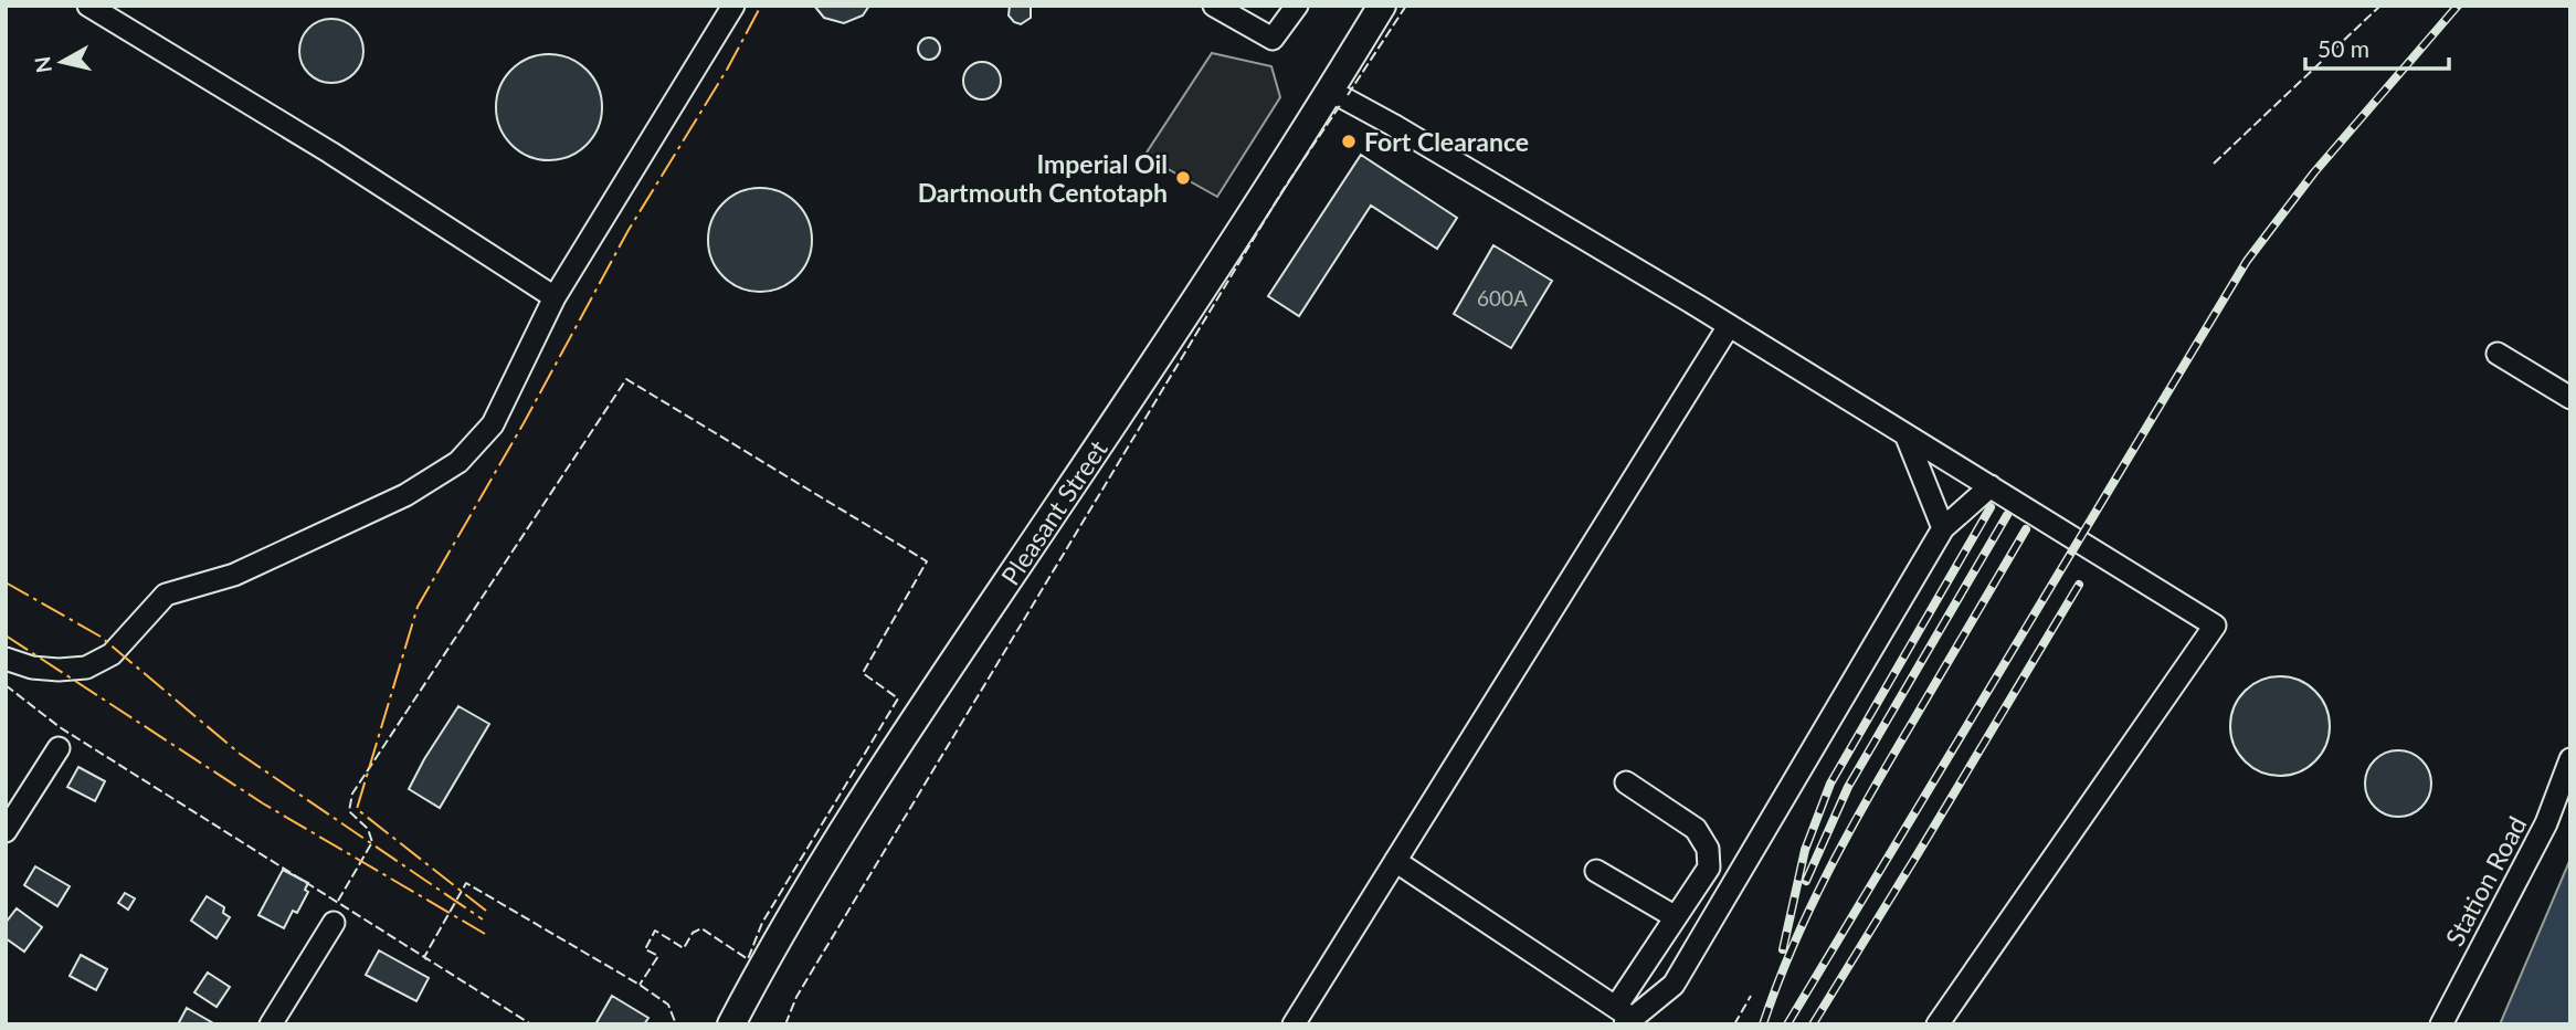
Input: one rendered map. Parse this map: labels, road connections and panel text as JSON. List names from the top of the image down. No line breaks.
{"streets":{"main road":["Pleasant Street"],"street":["Station Road"]},"places":["Fort Clearance","Imperial Oil Dartmouth Centotaph"],"house_numbers":["600A"],"scale_bar":"50 m","north":"left"}
